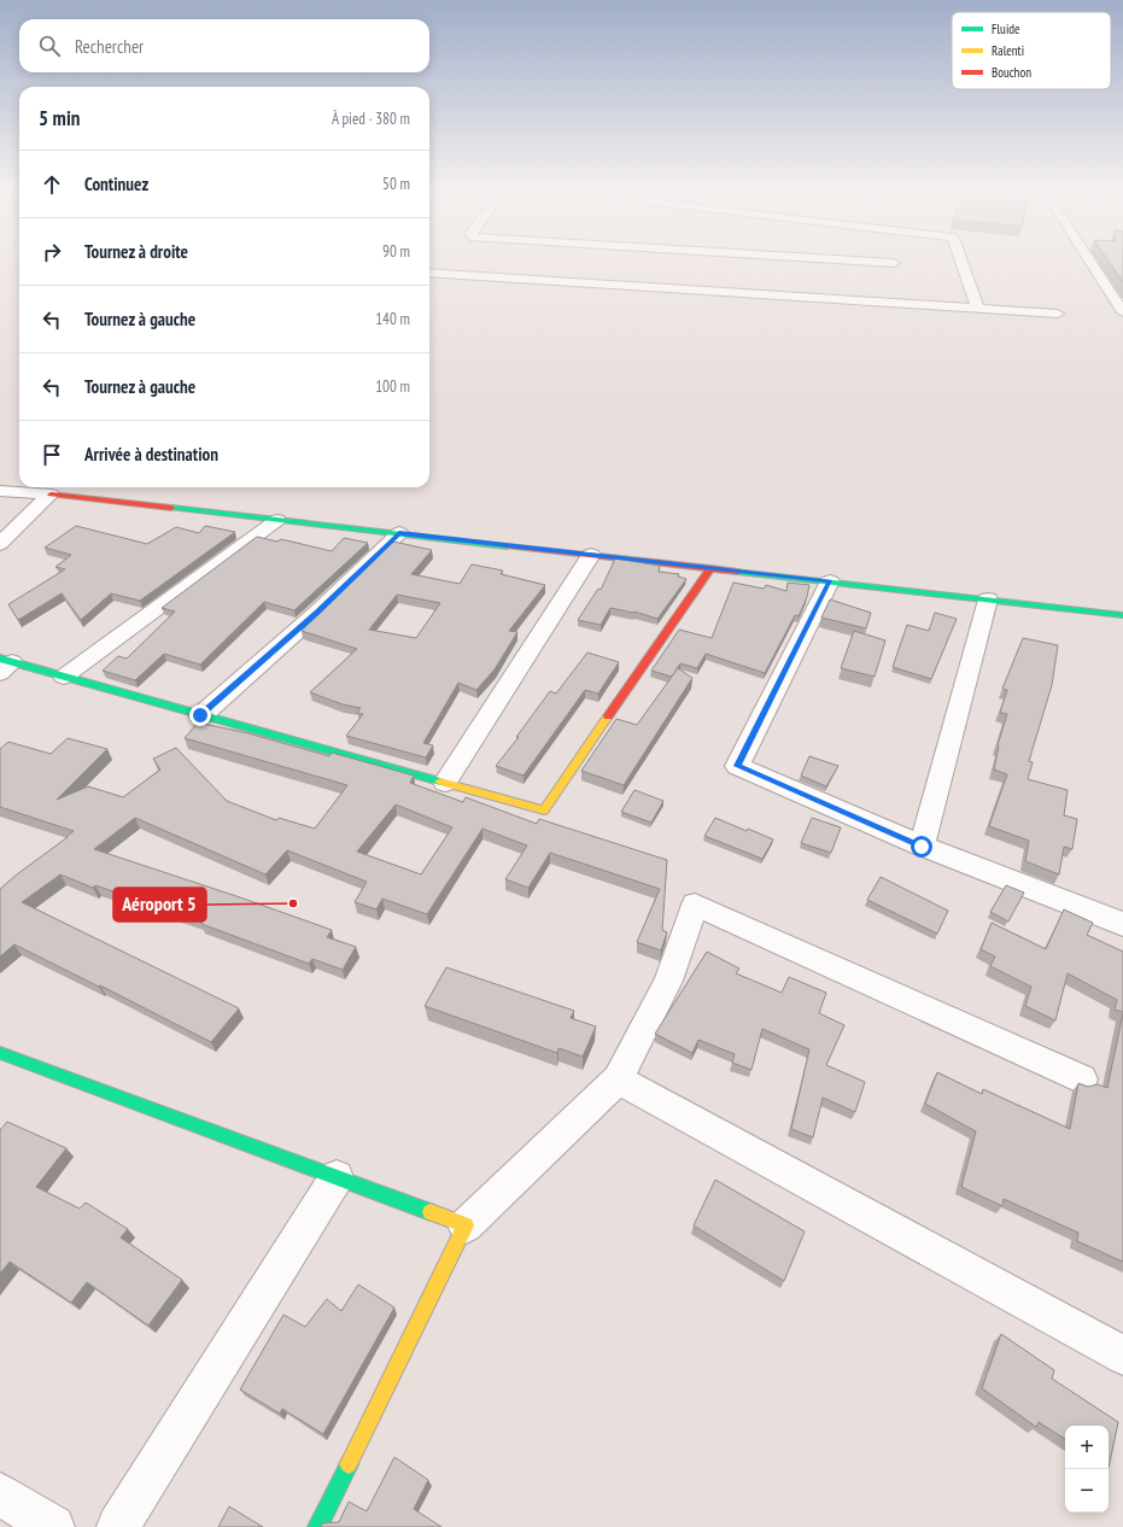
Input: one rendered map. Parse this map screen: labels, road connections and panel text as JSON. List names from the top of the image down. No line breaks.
{"places":["Aéroport 5"],"legend":["Fluide","Ralenti","Bouchon"],"page":{"search":"Rechercher","heading":["5 min","À pied · 380 m"],"list":[["Continuez","50 m"],["Tournez à droite","90 m"],["Tournez à gauche","140 m"],["Tournez à gauche","100 m"],"Arrivée à destination"],"map_buttons":["+","−"]}}
